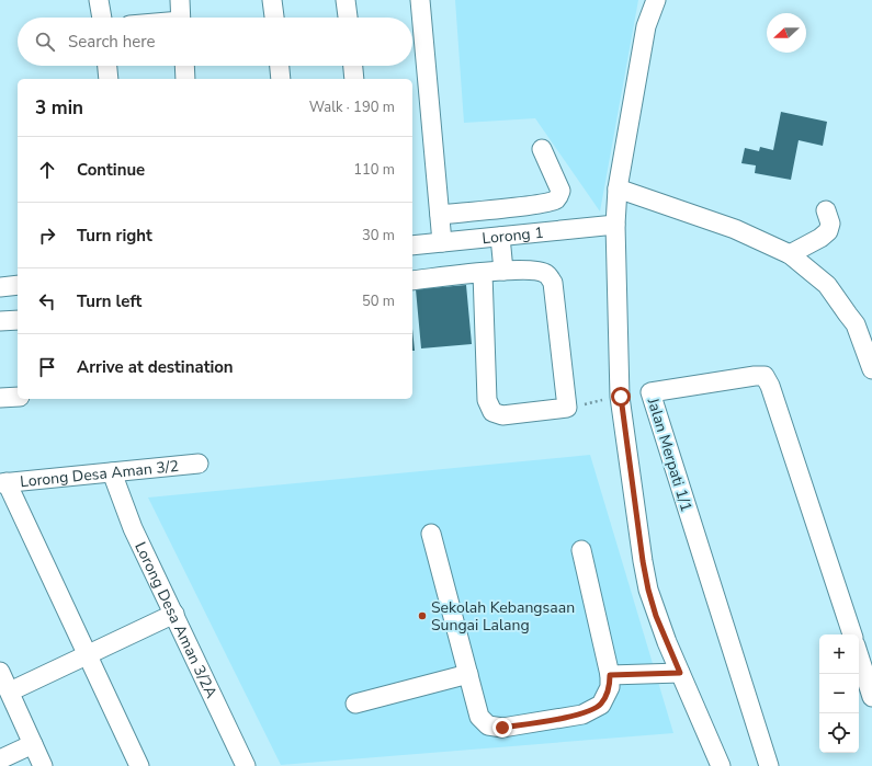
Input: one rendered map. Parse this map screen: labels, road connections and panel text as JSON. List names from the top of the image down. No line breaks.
{"streets":{"street":["Lorong 1","Jalan Merpati 1/1","Lorong Desa Aman 3/2","Lorong Desa Aman 3/2A"]},"crossings":[["Lorong Desa Aman 3/2","Lorong Desa Aman 3/2A"]],"places":["Sekolah Kebangsaan Sungai Lalang"],"north":"left","page":{"search":"Search here","heading":["3 min","Walk · 190 m"],"list":[["Continue","110 m"],["Turn right","30 m"],["Turn left","50 m"],"Arrive at destination"],"map_buttons":["+","−"]}}
